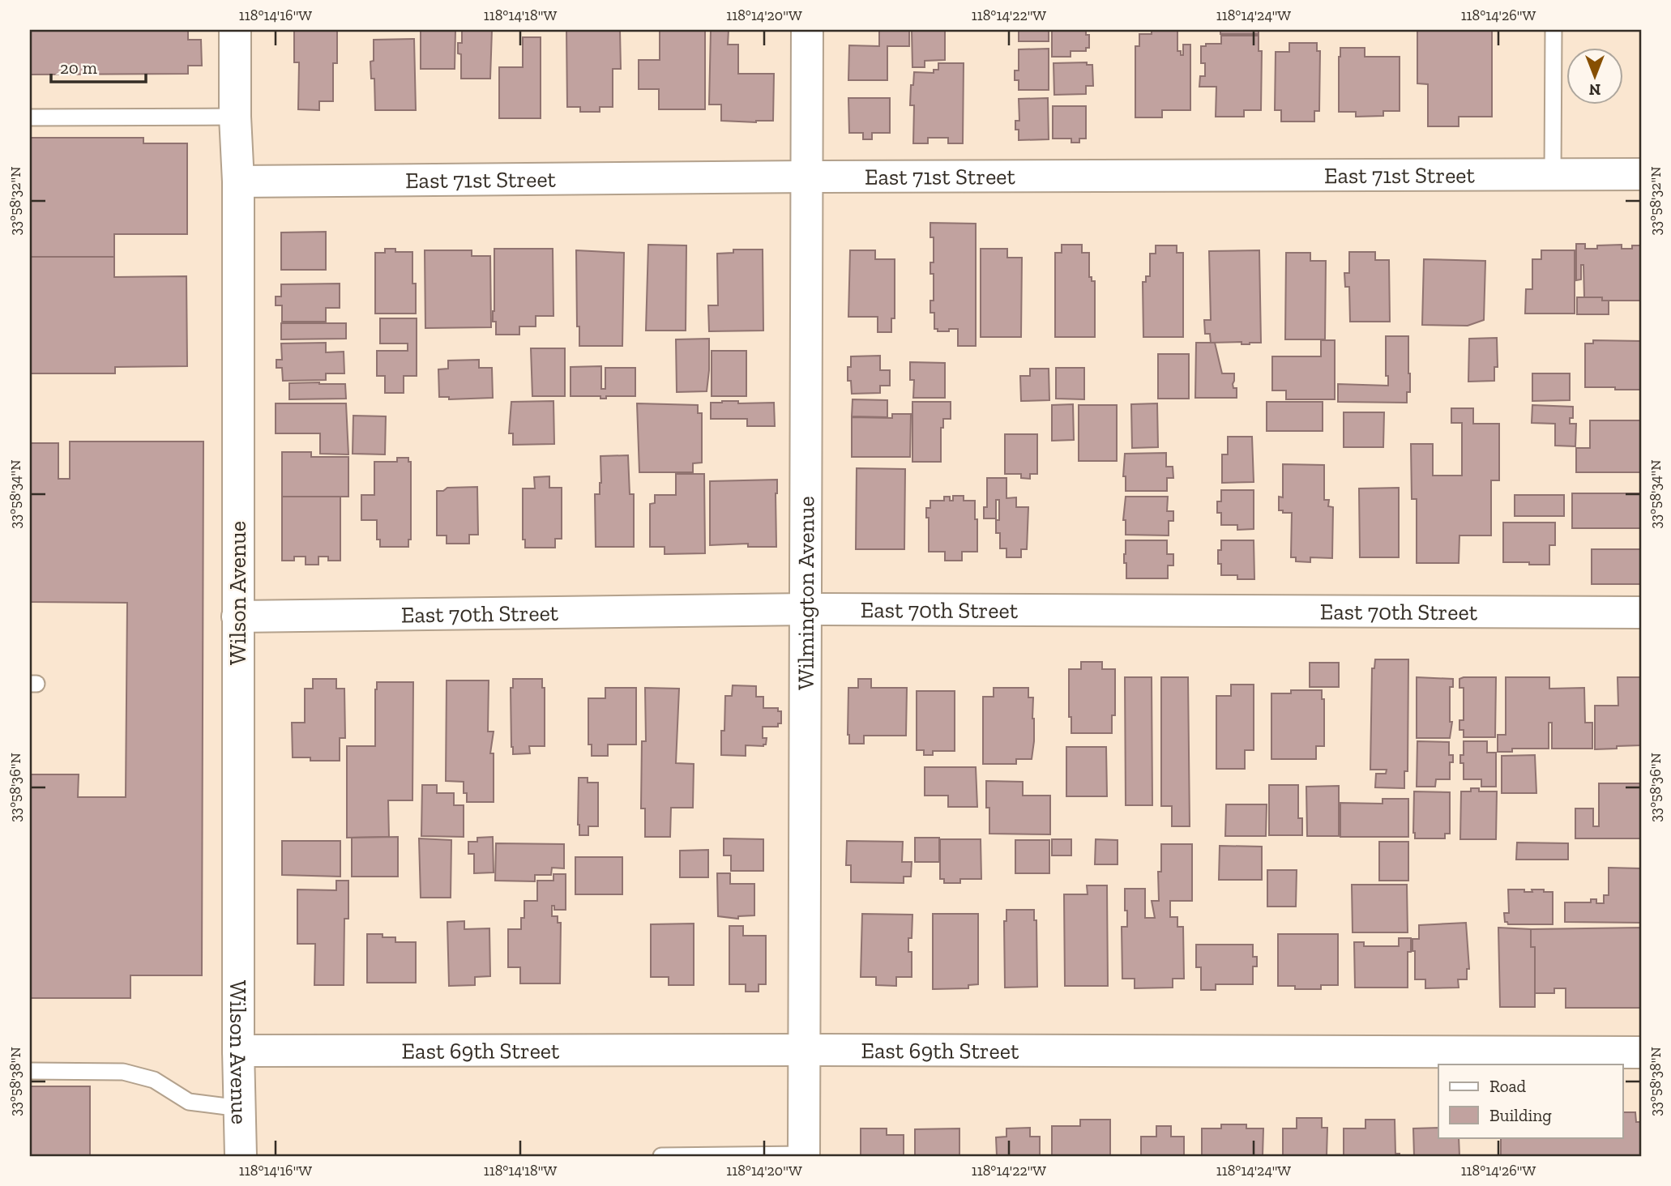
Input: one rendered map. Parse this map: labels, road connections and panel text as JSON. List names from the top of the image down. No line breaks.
{"streets":{"street":["East 71st Street","Wilson Avenue","Wilmington Avenue","East 70th Street","East 69th Street"]},"crossings":[["East 71st Street","Wilson Avenue"],["East 71st Street","Wilmington Avenue"],["Wilson Avenue","East 70th Street"],["Wilson Avenue","East 69th Street"],["Wilmington Avenue","East 70th Street"],["Wilmington Avenue","East 69th Street"]],"legend":["Road","Building"],"scale_bar":"20 m","north":"bottom","coordinates":["118°14'16\"W","118°14'18\"W","118°14'20\"W","118°14'22\"W","118°14'24\"W","118°14'26\"W","33°58'32\"N","33°58'34\"N","33°58'36\"N","33°58'38\"N"]}
